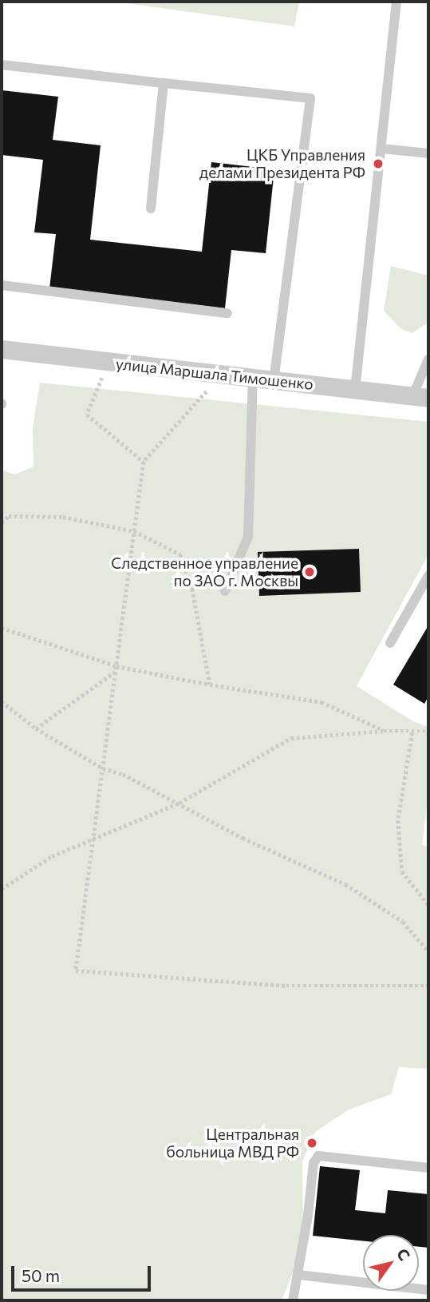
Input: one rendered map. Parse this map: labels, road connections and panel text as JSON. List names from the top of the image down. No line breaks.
{"streets":{"street":["улица Маршала Тимошенко"]},"places":["ЦКБ Управления делами Президента РФ","Следственное управление по ЗАО г. Москвы","Центральная больница МВД РФ"],"scale_bar":"50 m","north":"top right"}
